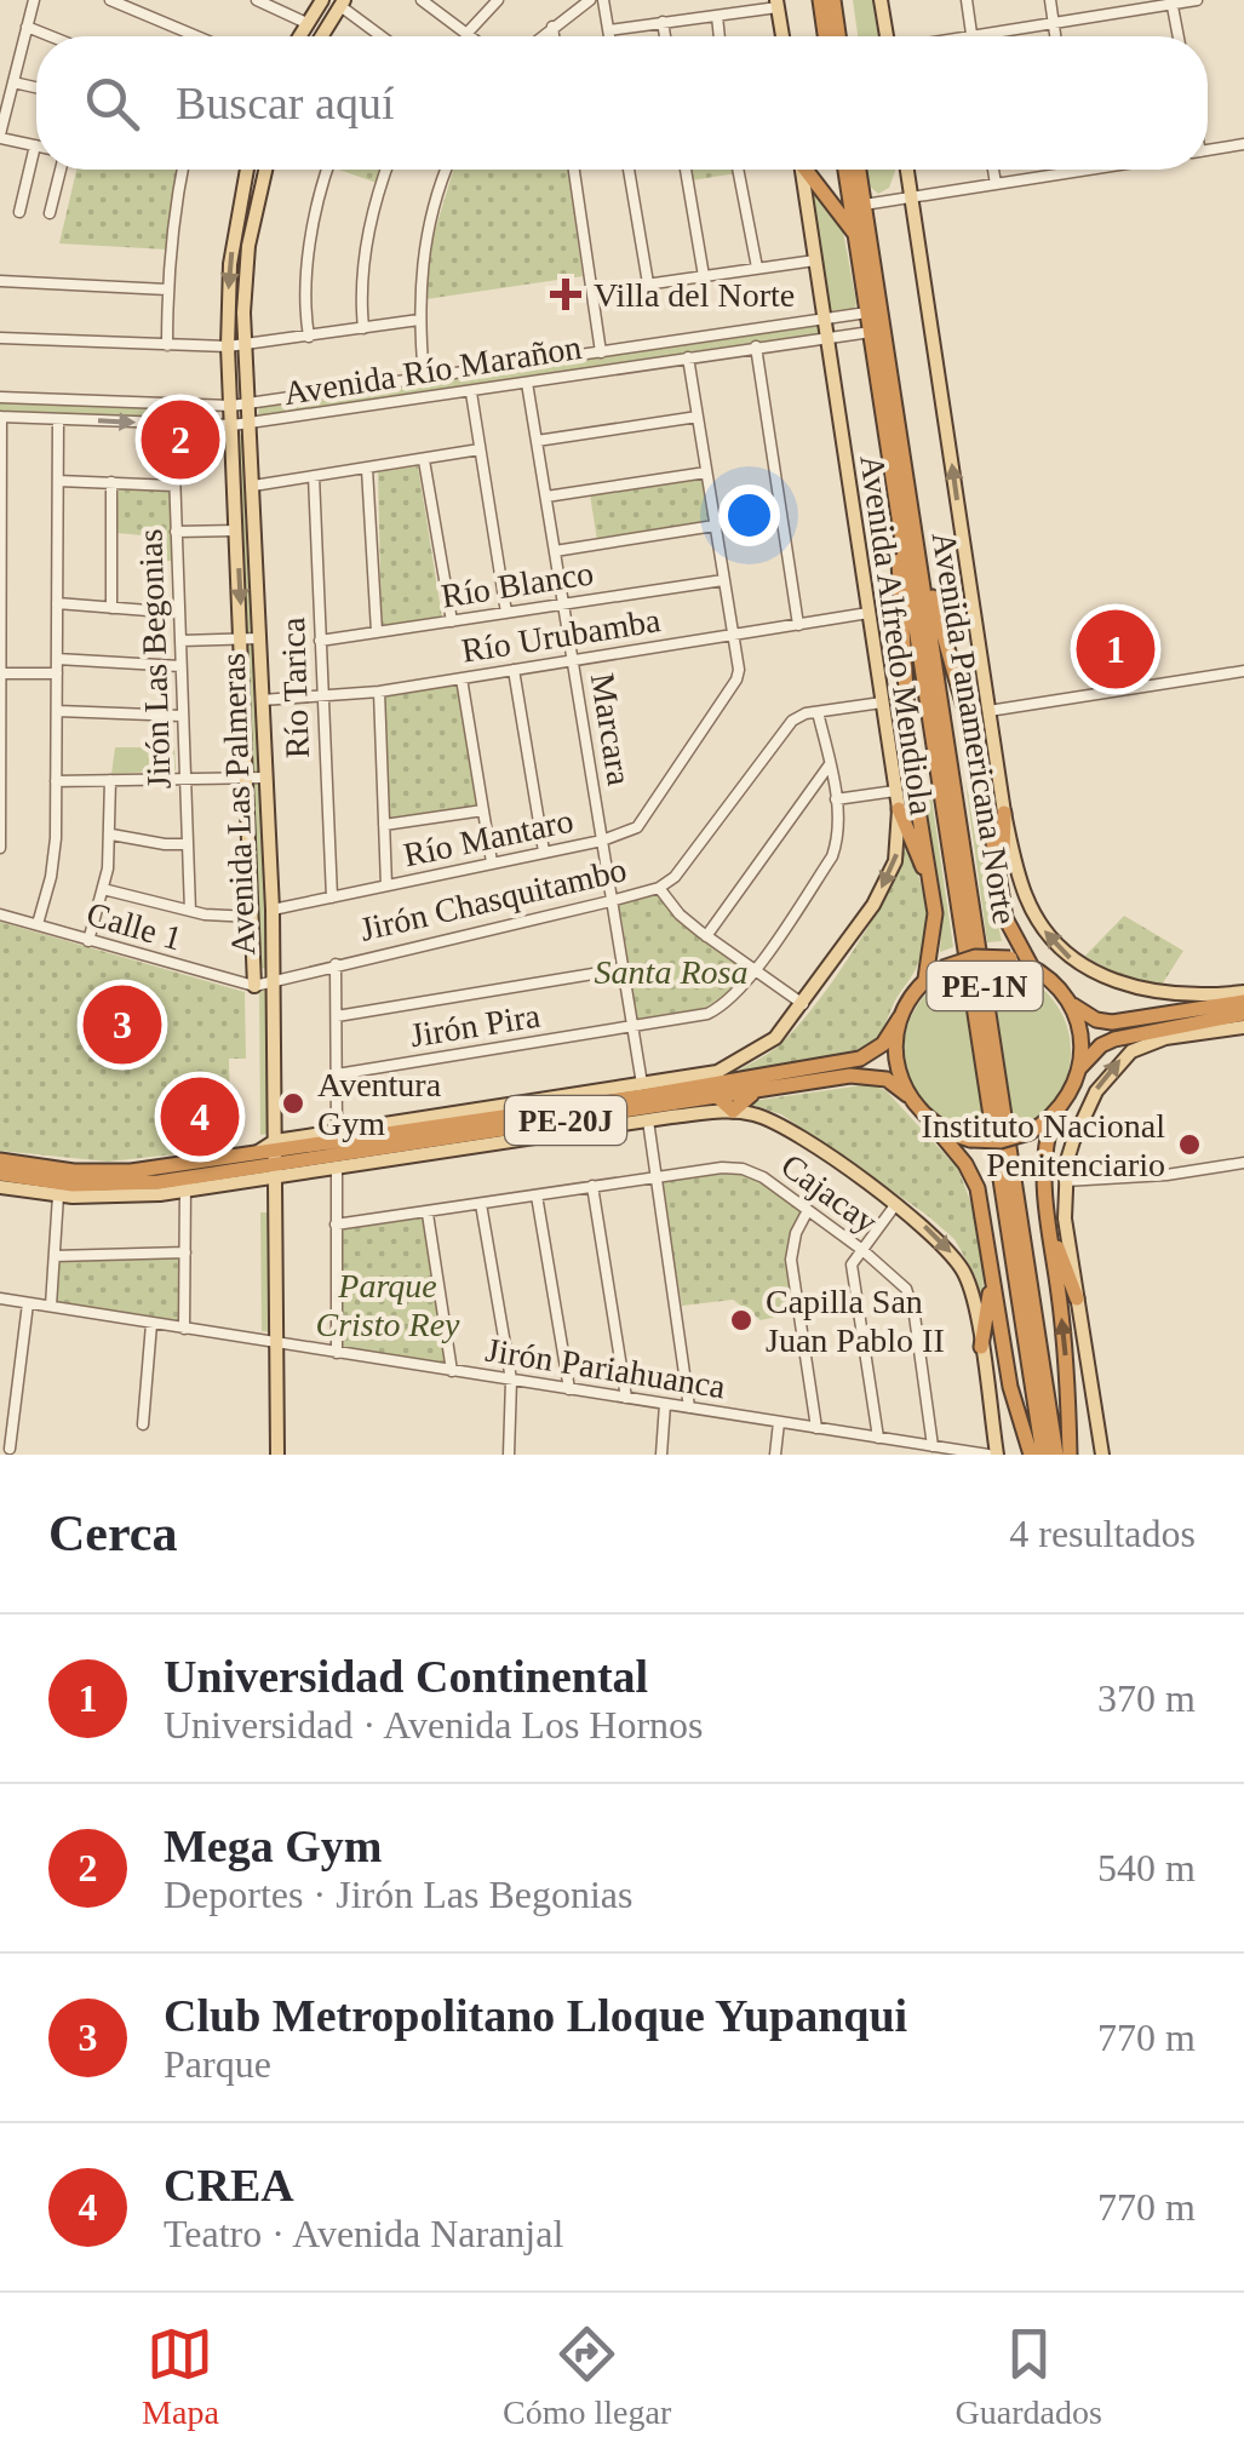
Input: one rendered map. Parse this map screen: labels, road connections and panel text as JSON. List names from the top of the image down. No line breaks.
{"streets":{"highway":["Avenida Panamericana Norte","PE-1N","PE-20J"],"main road":["Avenida Alfredo Mendiola","Avenida Las Palmeras"],"street":["Avenida Río Marañon","Río Blanco","Río Urubamba","Jirón Las Begonias","Río Tarica","Marcara","Río Mantaro","Jirón Chasquitambo","Calle 1","Jirón Pira","Cajacay","Jirón Pariahuanca"]},"crossings":[["Avenida Río Marañon","Avenida Alfredo Mendiola"],["Avenida Río Marañon","Jirón Las Begonias"],["Avenida Río Marañon","Avenida Panamericana Norte"],["Avenida Río Marañon","Marcara"],["Avenida Río Marañon","Avenida Las Palmeras"],["Avenida Río Marañon","Río Mantaro"],["Río Blanco","Río Tarica"],["Río Blanco","Marcara"],["Río Blanco","Río Mantaro"],["Río Urubamba","Avenida Alfredo Mendiola"],["Río Urubamba","Río Tarica"],["Río Urubamba","Marcara"],["Río Urubamba","Avenida Las Palmeras"],["Río Urubamba","Río Mantaro"],["Avenida Alfredo Mendiola","Marcara"],["Avenida Alfredo Mendiola","Avenida Las Palmeras"],["Avenida Alfredo Mendiola","Jirón Chasquitambo"],["Avenida Alfredo Mendiola","PE-20J"],["Río Tarica","Río Mantaro"],["Marcara","Río Mantaro"],["Marcara","Jirón Chasquitambo"],["Marcara","Jirón Pira"],["Avenida Las Palmeras","Río Mantaro"],["Avenida Las Palmeras","Jirón Chasquitambo"],["Avenida Las Palmeras","Calle 1"],["Avenida Las Palmeras","PE-20J"],["Avenida Las Palmeras","Jirón Pariahuanca"],["Jirón Chasquitambo","Calle 1"],["Jirón Chasquitambo","Jirón Pira"],["Cajacay","Jirón Pariahuanca"]],"parks":["Santa Rosa","Parque Cristo Rey"],"places":{"health":["Villa del Norte"],"other":["Aventura Gym","Instituto Nacional Penitenciario","Capilla San Juan Pablo II"]},"page":{"search":"Buscar aquí","pins":["2","1","3","4"],"heading":["Cerca","4 resultados"],"list":[{"mark":"1","name":"Universidad Continental","note":"Universidad · Avenida Los Hornos","value":"370 m"},{"mark":"2","name":"Mega Gym","note":"Deportes · Jirón Las Begonias","value":"540 m"},{"mark":"3","name":"Club Metropolitano Lloque Yupanqui","note":"Parque","value":"770 m"},{"mark":"4","name":"CREA","note":"Teatro · Avenida Naranjal","value":"770 m"}],"nav":["Mapa","Cómo llegar","Guardados"]}}
